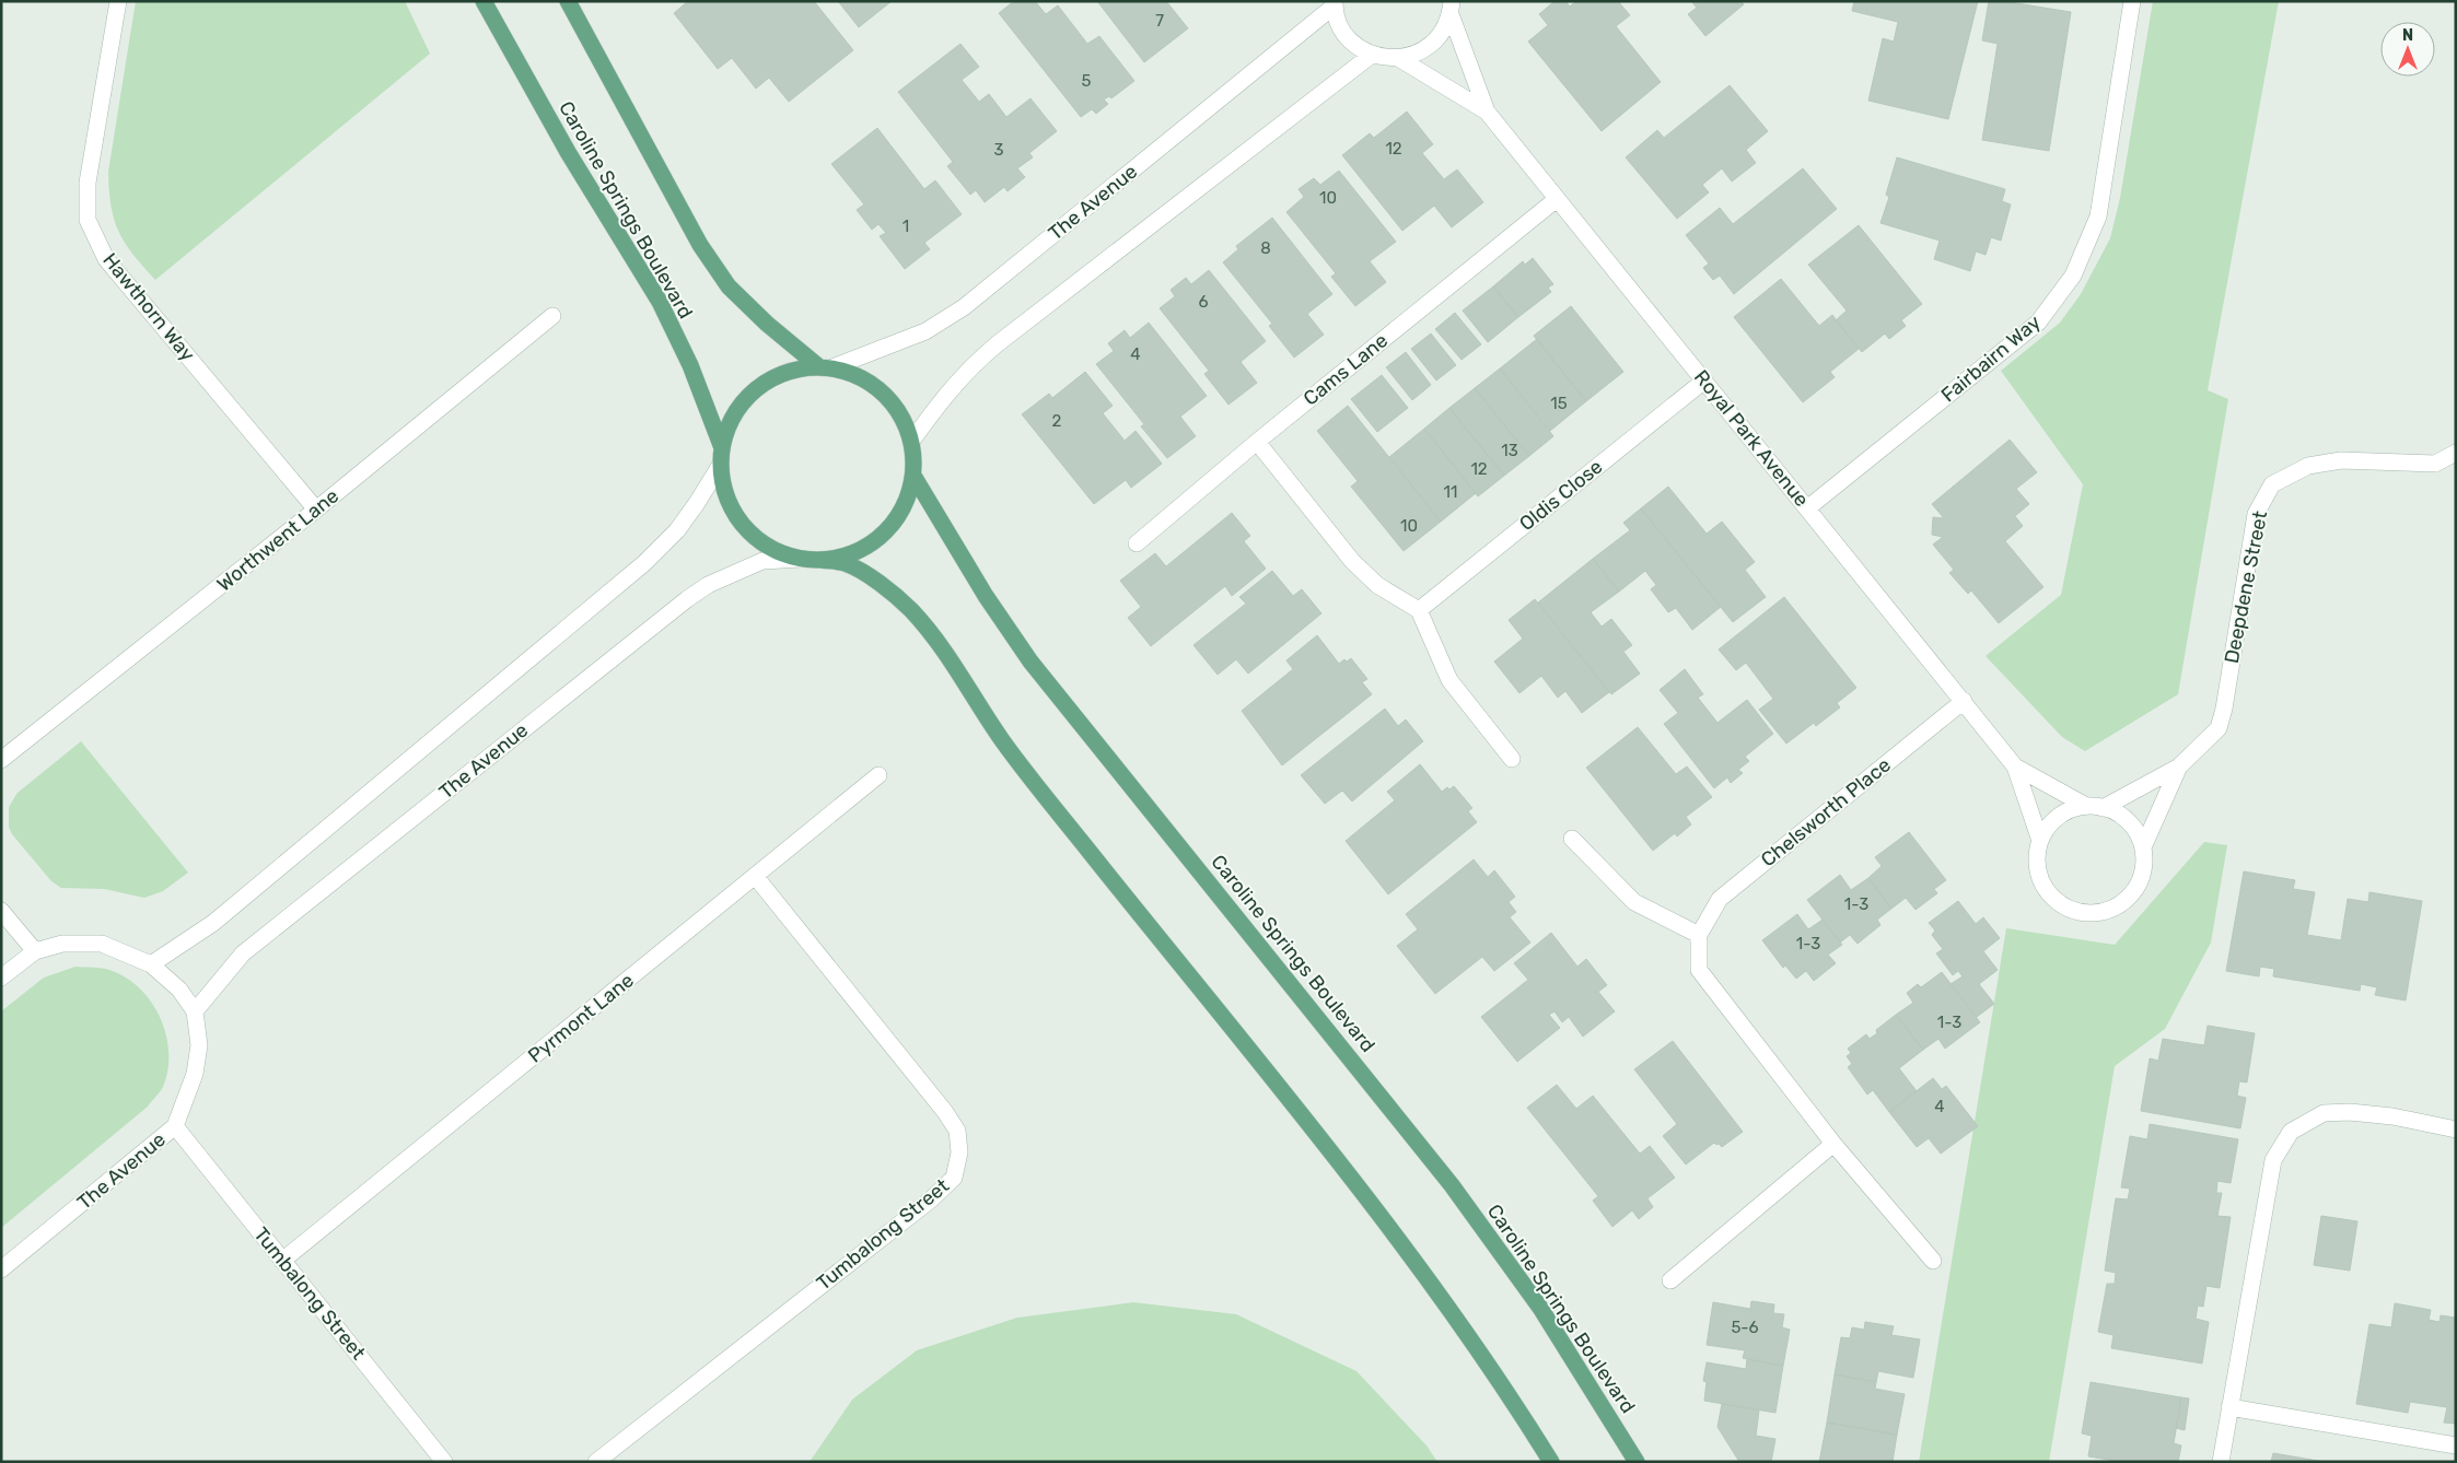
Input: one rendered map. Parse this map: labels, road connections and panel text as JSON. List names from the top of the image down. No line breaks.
{"streets":{"main road":["Caroline Springs Boulevard"],"street":["The Avenue","Hawthorn Way","Fairbairn Way","Cams Lane","Royal Park Avenue","Oldis Close","Worthwent Lane","Deepdene Street","Chelsworth Place","Pyrmont Lane","Tumbalong Street"]},"crossings":[["The Avenue","Caroline Springs Boulevard"],["The Avenue","Tumbalong Street"],["Hawthorn Way","Worthwent Lane"],["Fairbairn Way","Royal Park Avenue"],["Cams Lane","Royal Park Avenue"],["Royal Park Avenue","Oldis Close"],["Royal Park Avenue","Deepdene Street"],["Royal Park Avenue","Chelsworth Place"],["Pyrmont Lane","Tumbalong Street"]],"house_numbers":["7","5","12","3","10","1","8","6","4","15","2","13","12","11","10","1-3","1-3","1-3","4","5-6"],"north":"top"}
